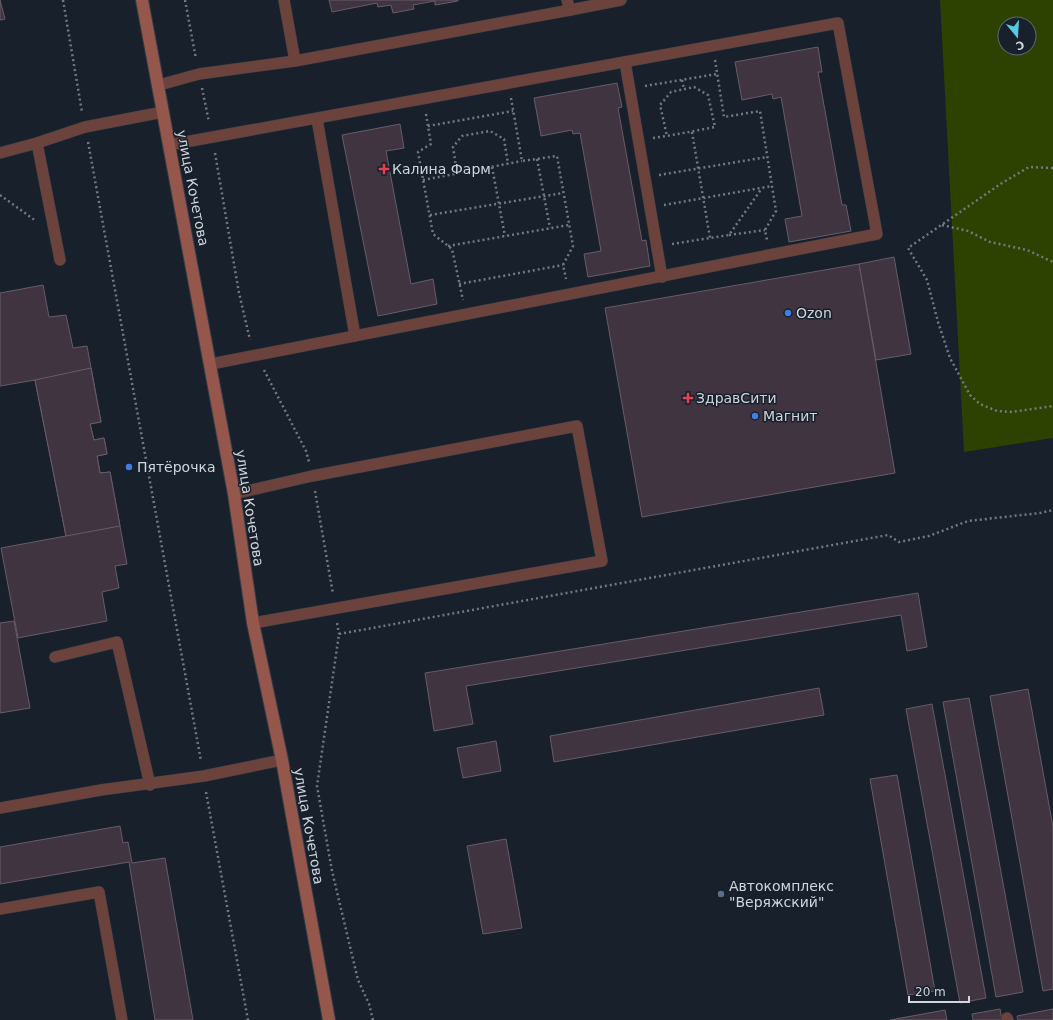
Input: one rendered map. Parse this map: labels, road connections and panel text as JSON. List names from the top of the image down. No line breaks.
{"streets":{"main road":["улица Кочетова"]},"places":{"health":["Калина Фарм","ЗдравСити"],"other":["Ozon","Магнит","Пятёрочка","Автокомплекс \"Веряжский\""]},"scale_bar":"20 m","north":"bottom"}
